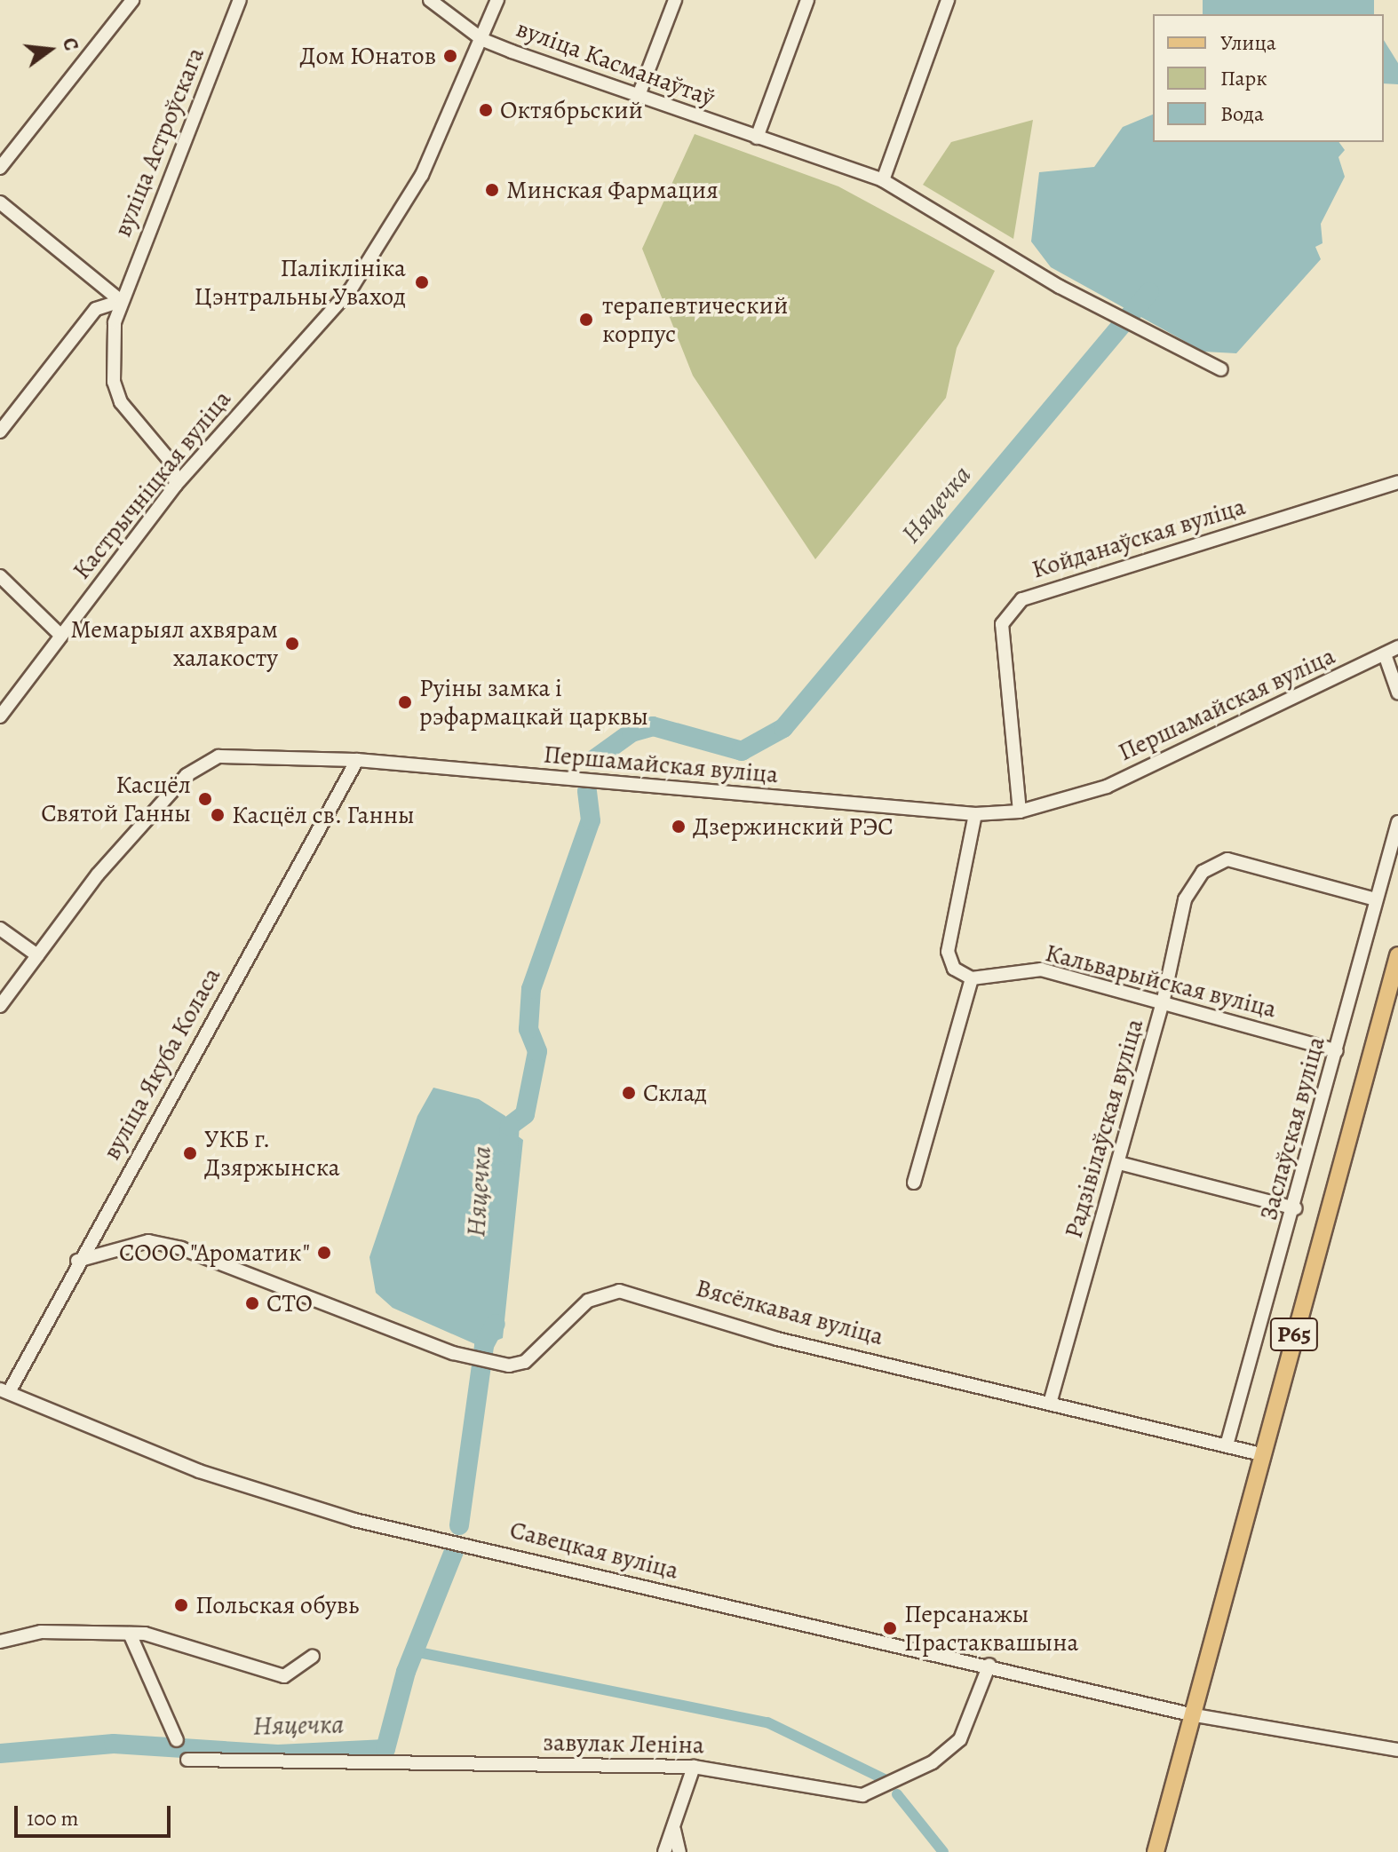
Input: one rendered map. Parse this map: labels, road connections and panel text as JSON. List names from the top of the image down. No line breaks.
{"streets":{"main road":["Р65"],"street":["вуліца Касманаўтаў","вуліца Астроўскага","Кастрычніцкая вуліца","Койданаўская вуліца","Першамайская вуліца","Кальварыйская вуліца","вуліца Якуба Коласа","Радзівілаўская вуліца","Заслаўская вуліца","Вясёлкавая вуліца","Савецкая вуліца","завулак Леніна"]},"crossings":[["вуліца Касманаўтаў","Кастрычніцкая вуліца"],["вуліца Астроўскага","Кастрычніцкая вуліца"],["Койданаўская вуліца","Першамайская вуліца"],["Першамайская вуліца","вуліца Якуба Коласа"],["Кальварыйская вуліца","Радзівілаўская вуліца"],["Кальварыйская вуліца","Заслаўская вуліца"],["вуліца Якуба Коласа","Вясёлкавая вуліца"],["вуліца Якуба Коласа","Савецкая вуліца"],["Радзівілаўская вуліца","Заслаўская вуліца"],["Радзівілаўская вуліца","Вясёлкавая вуліца"],["Заслаўская вуліца","Вясёлкавая вуліца"],["Вясёлкавая вуліца","Р65"],["Р65","Савецкая вуліца"],["Савецкая вуліца","завулак Леніна"]],"water":["Няцечка"],"places":["Дом Юнатов","Октябрьский","Минская Фармация","Паліклініка Цэнтральны Уваход","терапевтический корпус","Мемарыял ахвярам халакосту","Руіны замка і рэфармацкай царквы","Касцёл Святой Ганны","Касцёл св. Ганны","Дзержинский РЭС","Склад","УКБ г. Дзяржынска","СООО \"Ароматик\"","СТО","Польская обувь","Персанажы Прастаквашына"],"legend":["Улица","Парк","Вода"],"scale_bar":"100 m","north":"right"}
